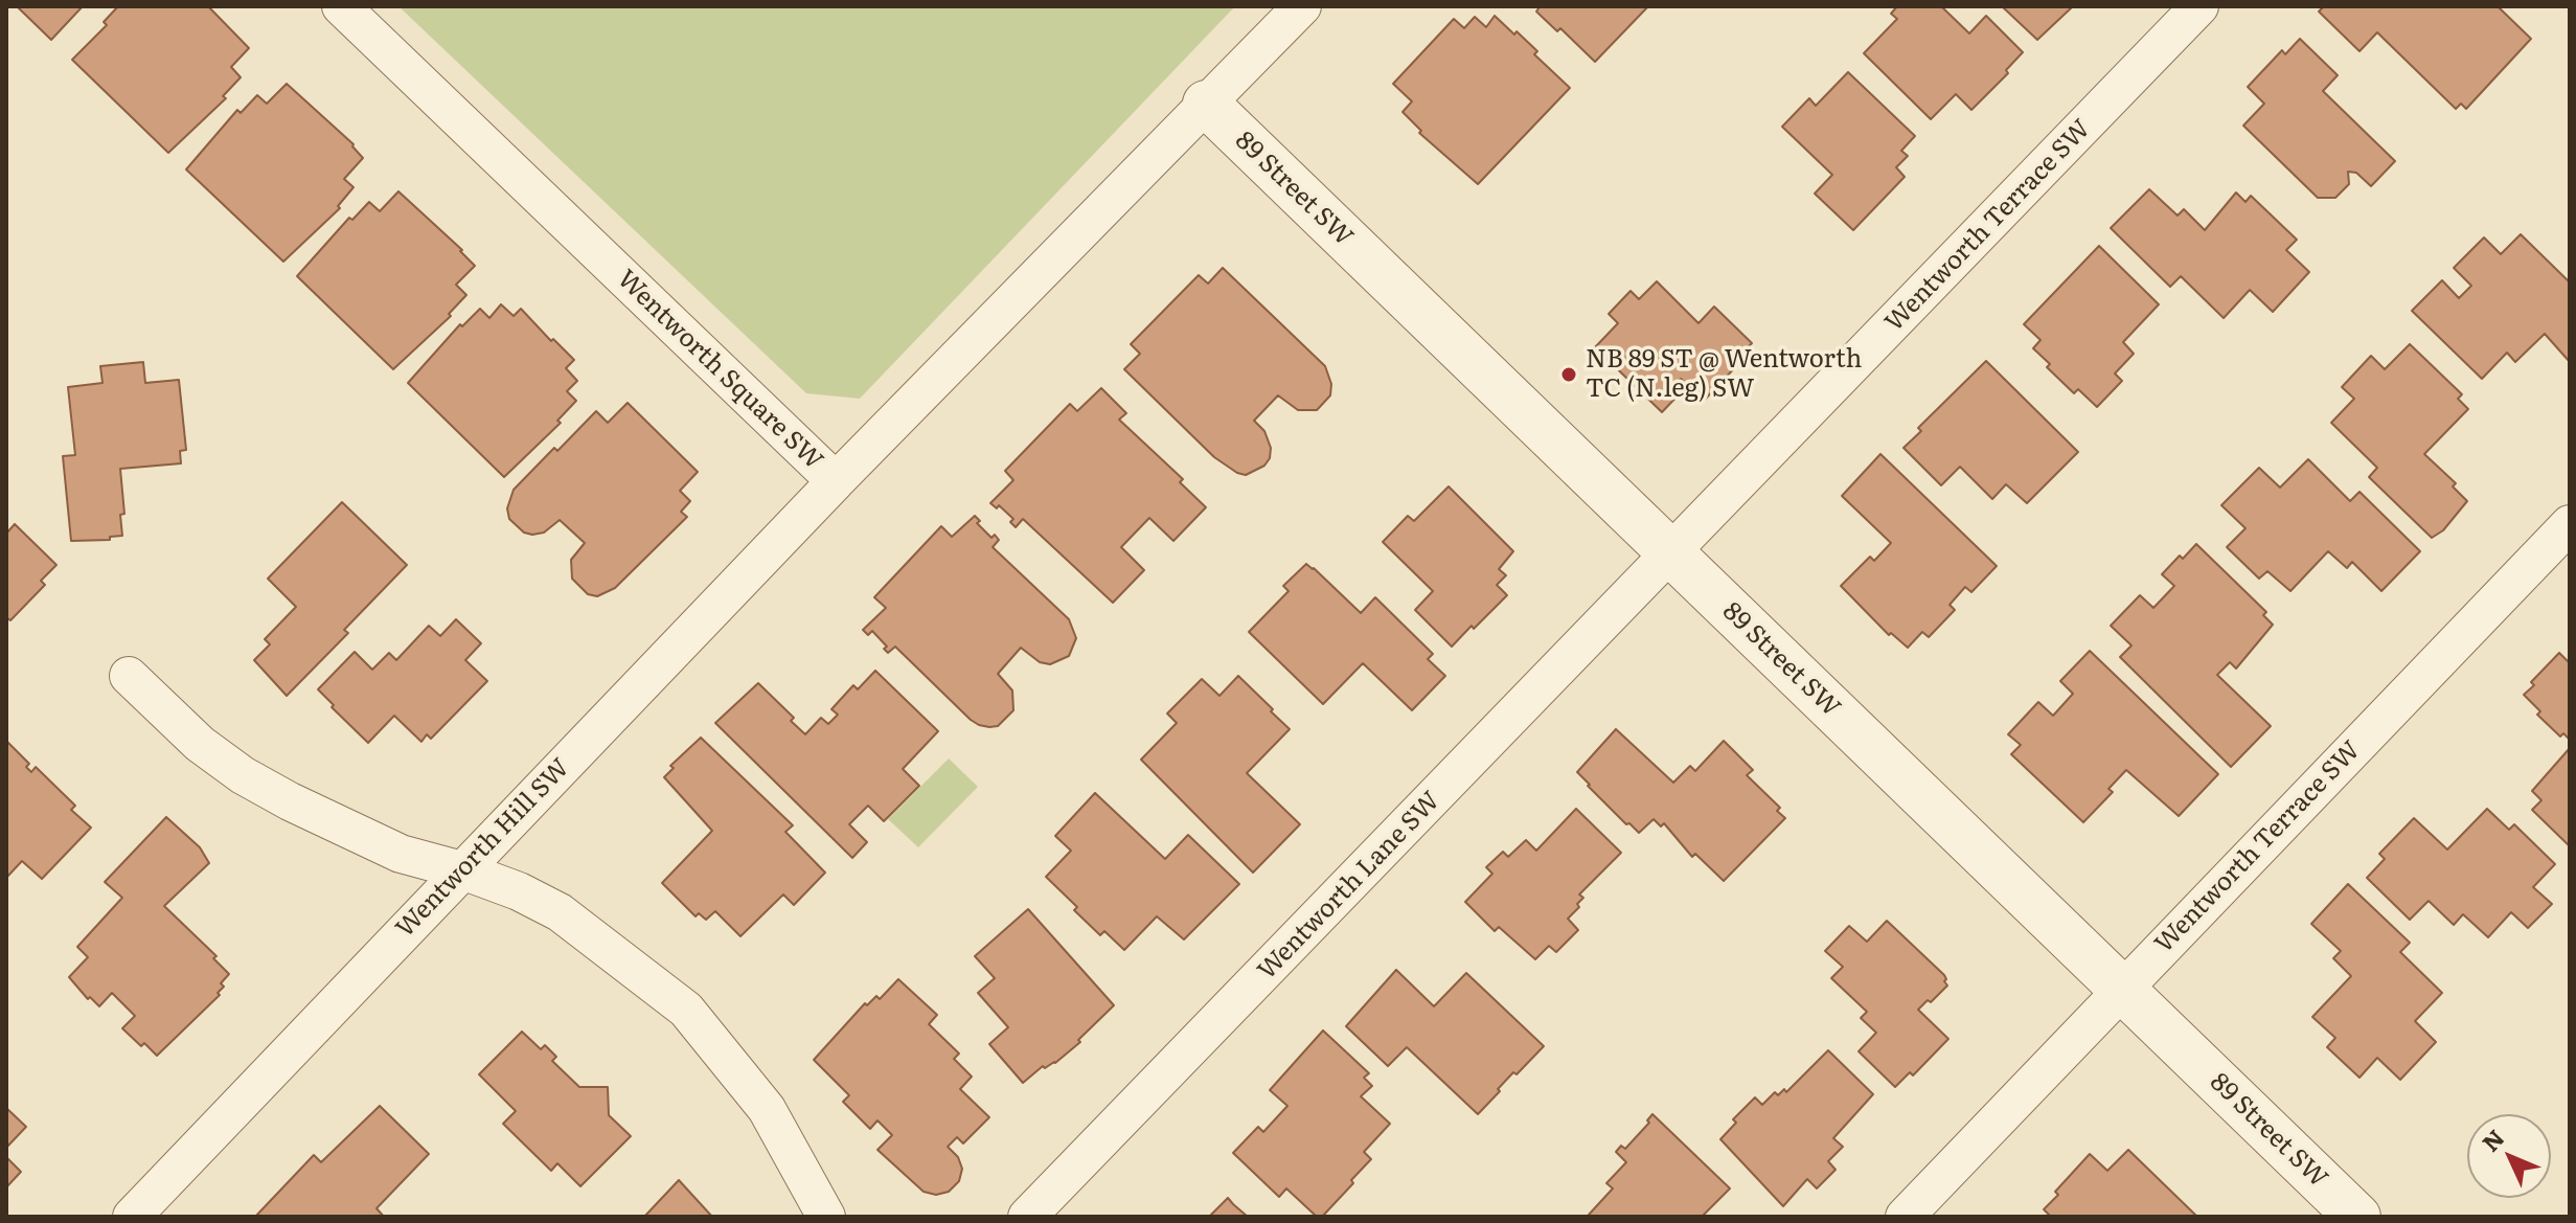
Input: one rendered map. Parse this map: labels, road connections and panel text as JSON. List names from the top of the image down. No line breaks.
{"streets":{"street":["89 Street SW","Wentworth Terrace SW","Wentworth Square SW","Wentworth Hill SW","Wentworth Lane SW"]},"crossings":[["89 Street SW","Wentworth Terrace SW"],["89 Street SW","Wentworth Square SW"],["89 Street SW","Wentworth Lane SW"],["Wentworth Terrace SW","Wentworth Lane SW"],["Wentworth Square SW","Wentworth Hill SW"]],"places":["NB 89 ST @ Wentworth TC (N.leg) SW"],"north":"top left"}
